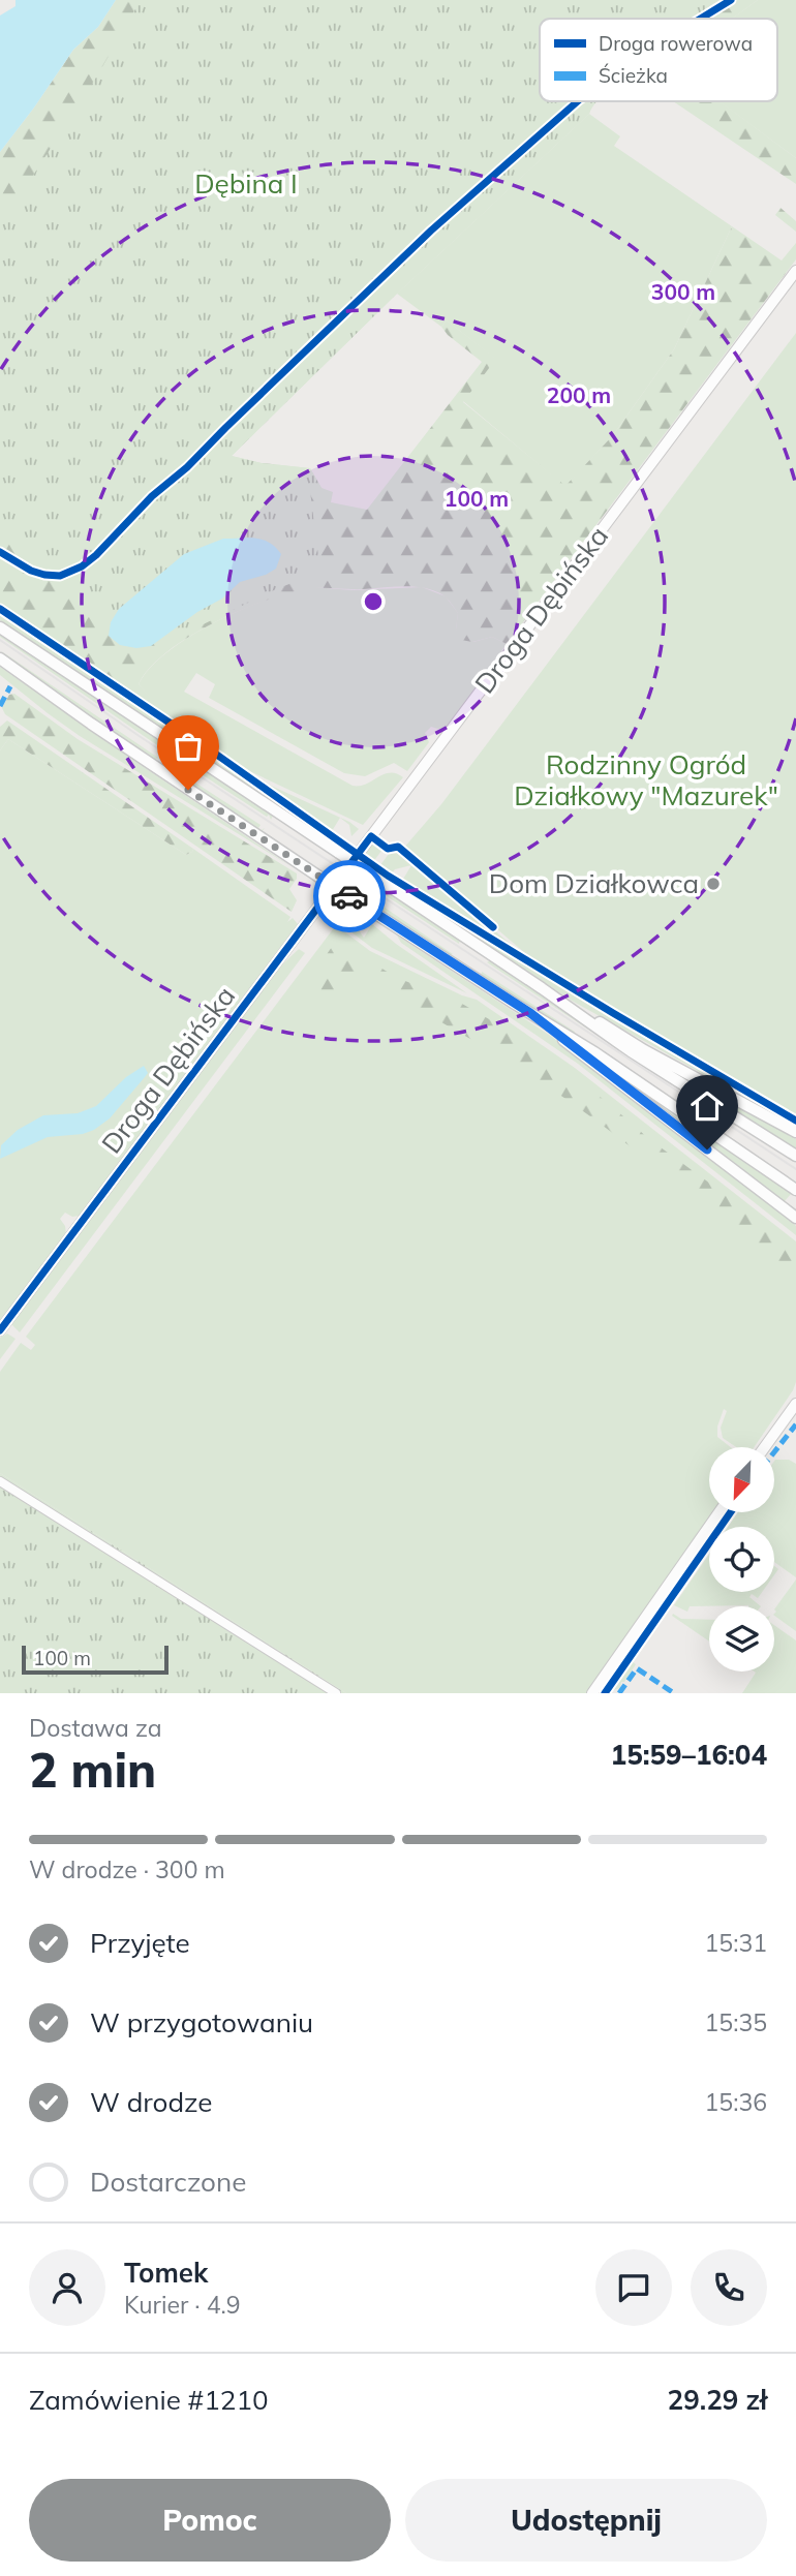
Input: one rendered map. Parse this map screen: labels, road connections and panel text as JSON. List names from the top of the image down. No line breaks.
{"streets":{"street":["Droga Dębińska"]},"parks":["Dębina I","Rodzinny Ogród Działkowy \"Mazurek\""],"places":["Dom Działkowca"],"legend":["Droga rowerowa","Ścieżka"],"scale_bar":"100 m","north":"bottom left","page":{"scale":"100 m","heading":["2 min","Dostawa za","15:59–16:04"],"panel":["Tomek","Kurier · 4.9","Zamówienie #1210","29.29 zł"],"bar":"W drodze · 300 m","list":[["Przyjęte","15:31"],["W przygotowaniu","15:35"],["W drodze","15:36"],"Dostarczone"],"buttons":["Pomoc","Udostępnij"]},"rings":["300 m","200 m","100 m"]}
